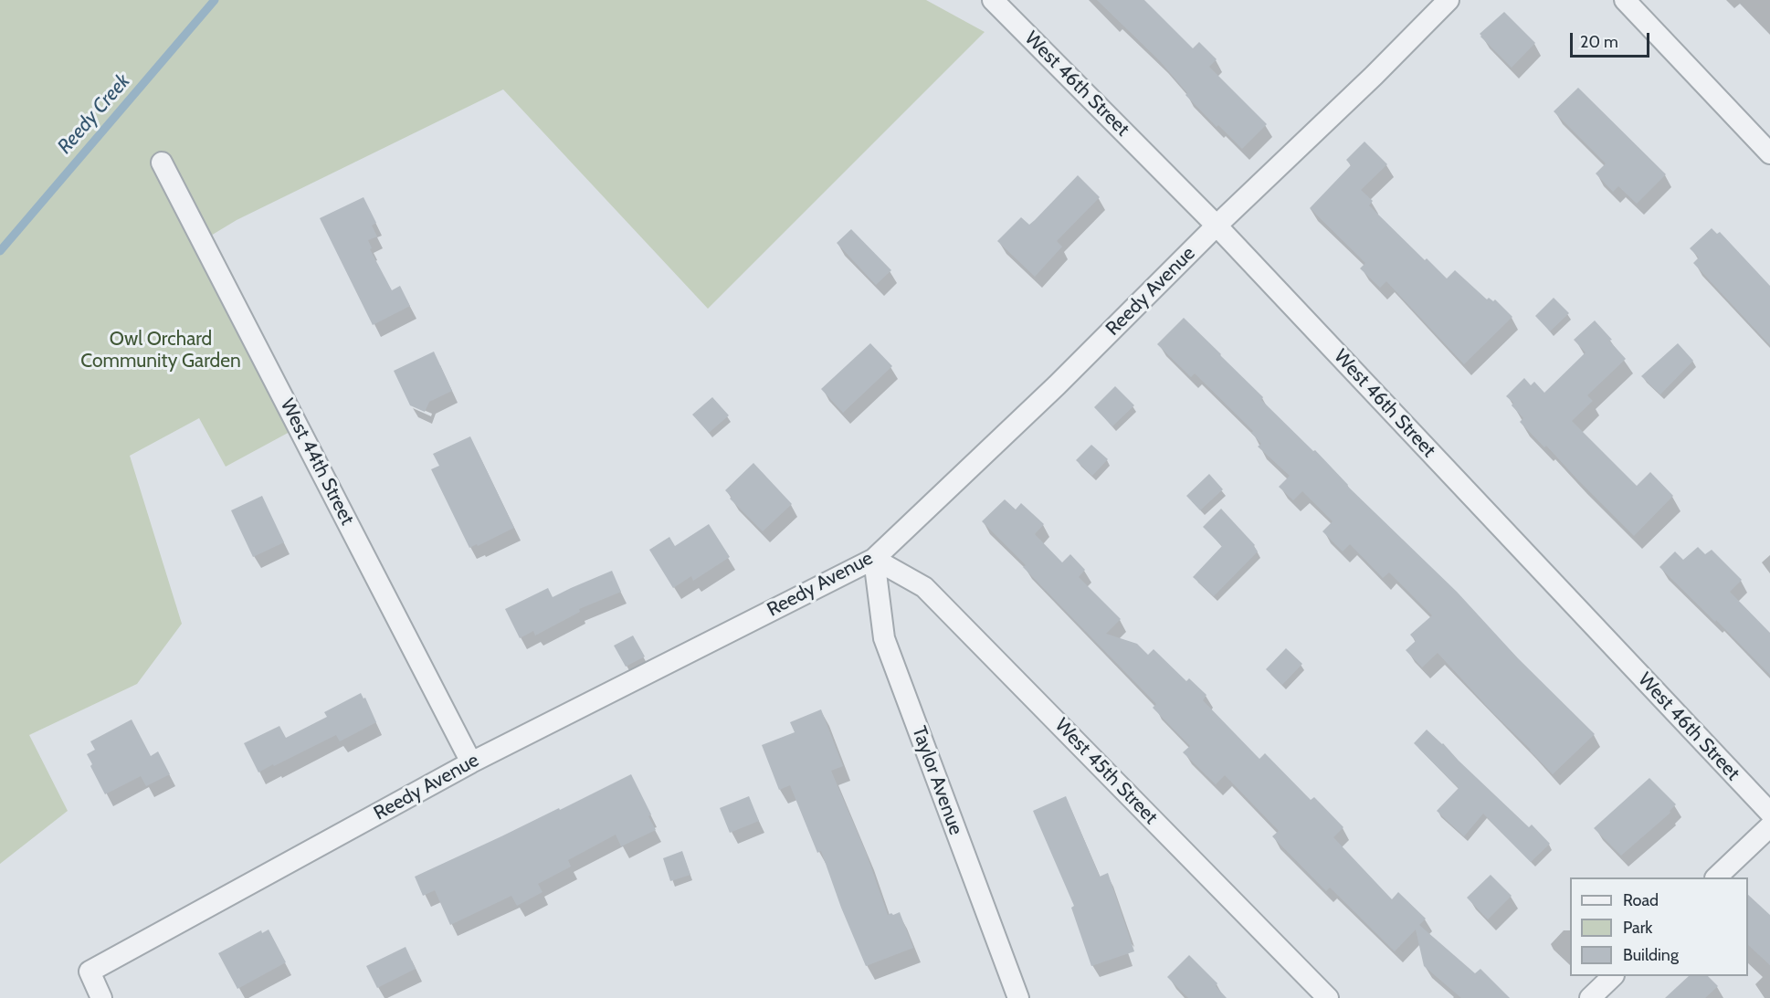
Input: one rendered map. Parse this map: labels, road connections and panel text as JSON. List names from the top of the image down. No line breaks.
{"streets":{"street":["West 46th Street","Reedy Avenue","West 44th Street","West 45th Street","Taylor Avenue"]},"crossings":[["West 46th Street","Reedy Avenue"],["Reedy Avenue","West 44th Street"],["Reedy Avenue","West 45th Street"],["Reedy Avenue","Taylor Avenue"],["West 45th Street","Taylor Avenue"]],"water":["Reedy Creek"],"parks":["Owl Orchard Community Garden"],"legend":["Road","Park","Building"],"scale_bar":"20 m"}
